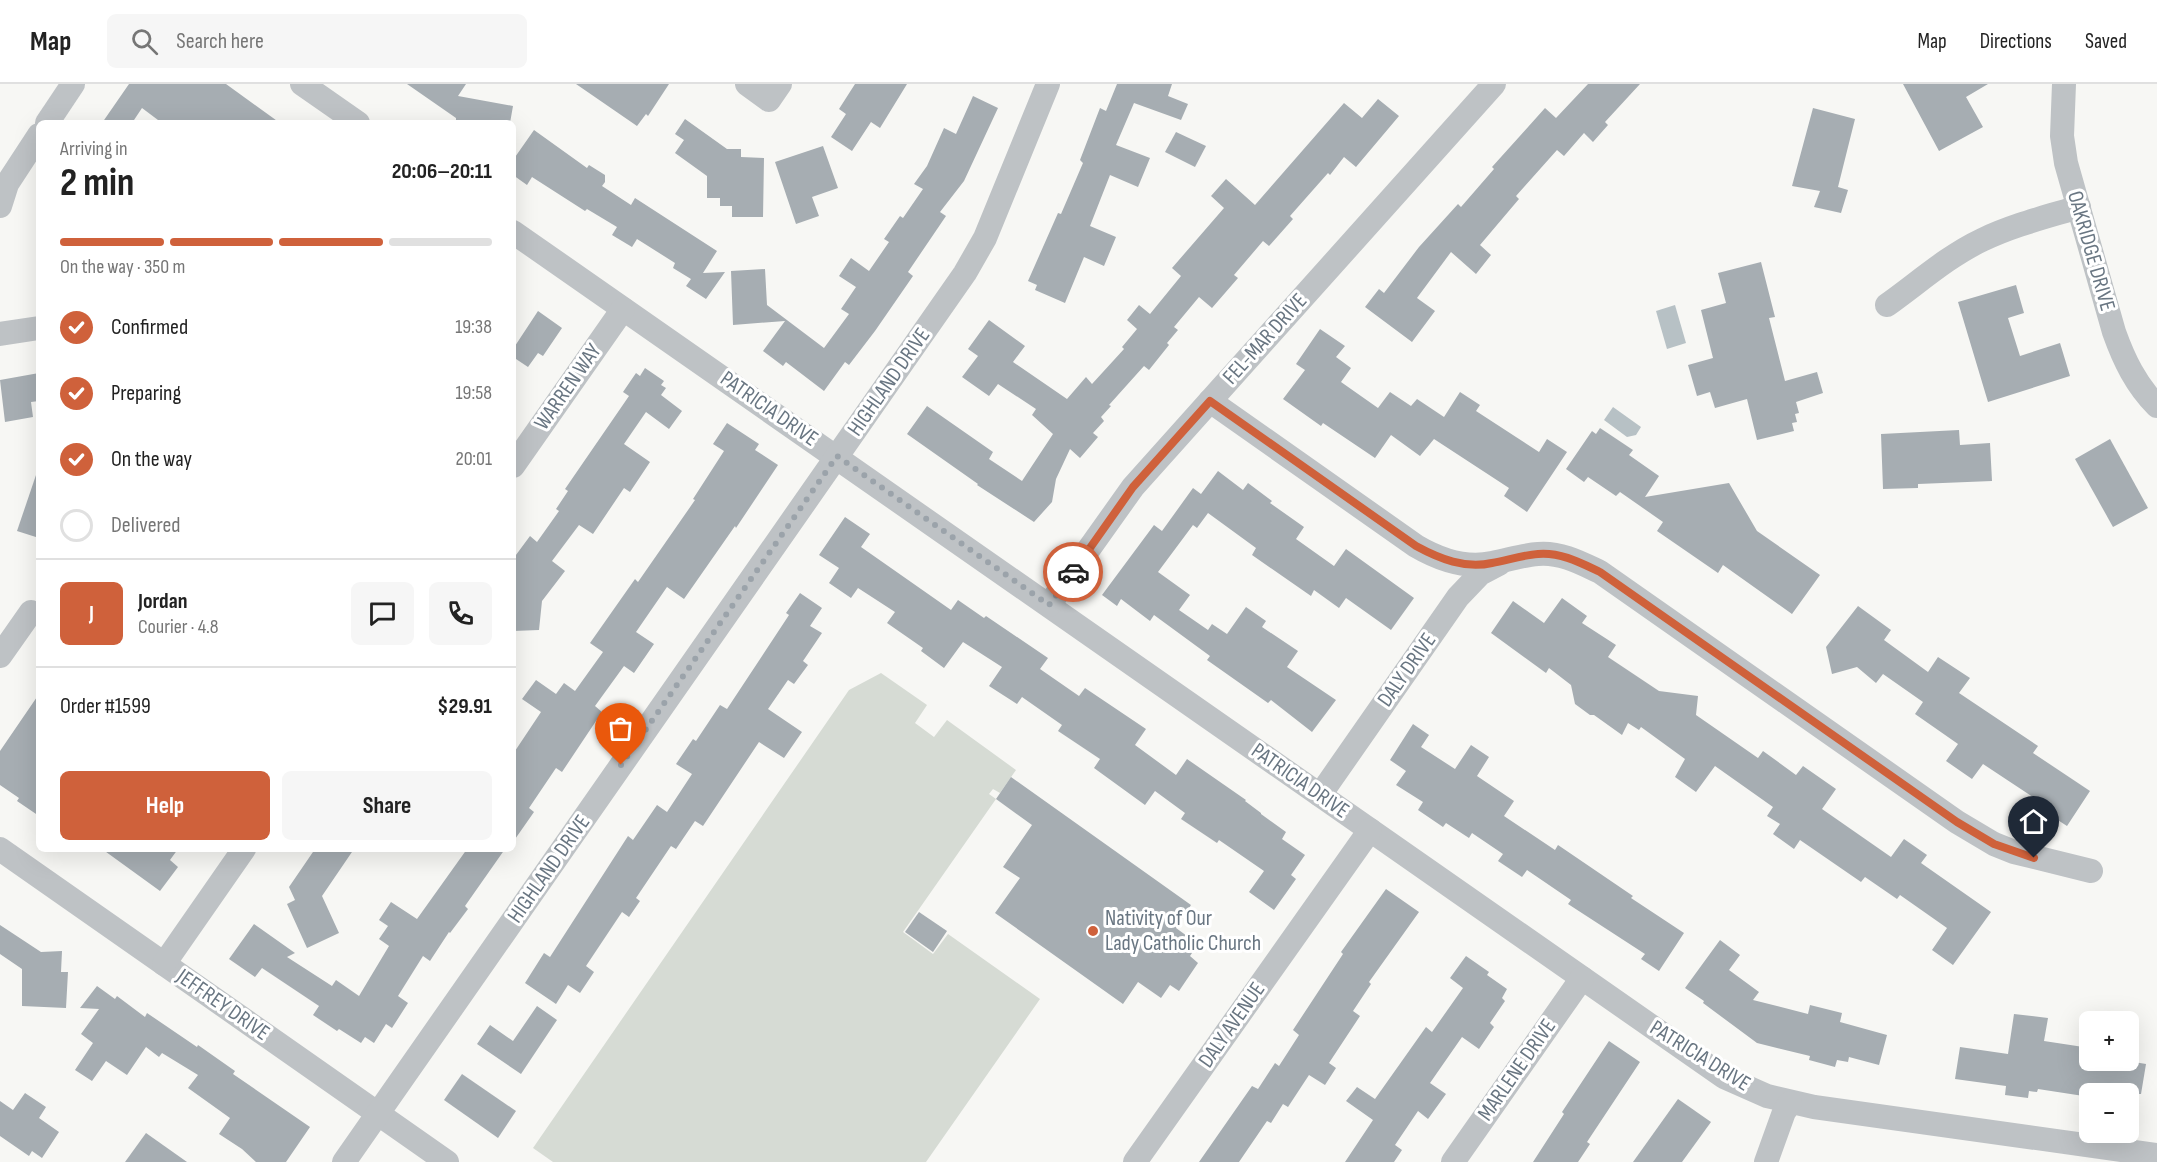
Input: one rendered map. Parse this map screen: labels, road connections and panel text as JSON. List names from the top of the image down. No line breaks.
{"streets":{"street":["OAKRIDGE DRIVE","FEL-MAR DRIVE","HIGHLAND DRIVE","WARREN WAY","PATRICIA DRIVE","DALY DRIVE","JEFFREY DRIVE","DALY AVENUE","MARLENE DRIVE"]},"crossings":[["FEL-MAR DRIVE","PATRICIA DRIVE"],["HIGHLAND DRIVE","PATRICIA DRIVE"],["HIGHLAND DRIVE","JEFFREY DRIVE"],["WARREN WAY","PATRICIA DRIVE"],["PATRICIA DRIVE","DALY DRIVE"],["PATRICIA DRIVE","DALY AVENUE"],["PATRICIA DRIVE","MARLENE DRIVE"]],"places":["Nativity of Our Lady Catholic Church"],"page":{"header":"Map","search":"Search here","nav":["Map","Directions","Saved"],"heading":["2 min","Arriving in","20:06–20:11"],"panel":["Jordan","Courier · 4.8","Order #1599","$29.91"],"bar":"On the way · 350 m","list":[["Confirmed","19:38"],["Preparing","19:58"],["On the way","20:01"],"Delivered"],"round":"J","buttons":["Help","Share"],"map_buttons":["+","−"]}}
